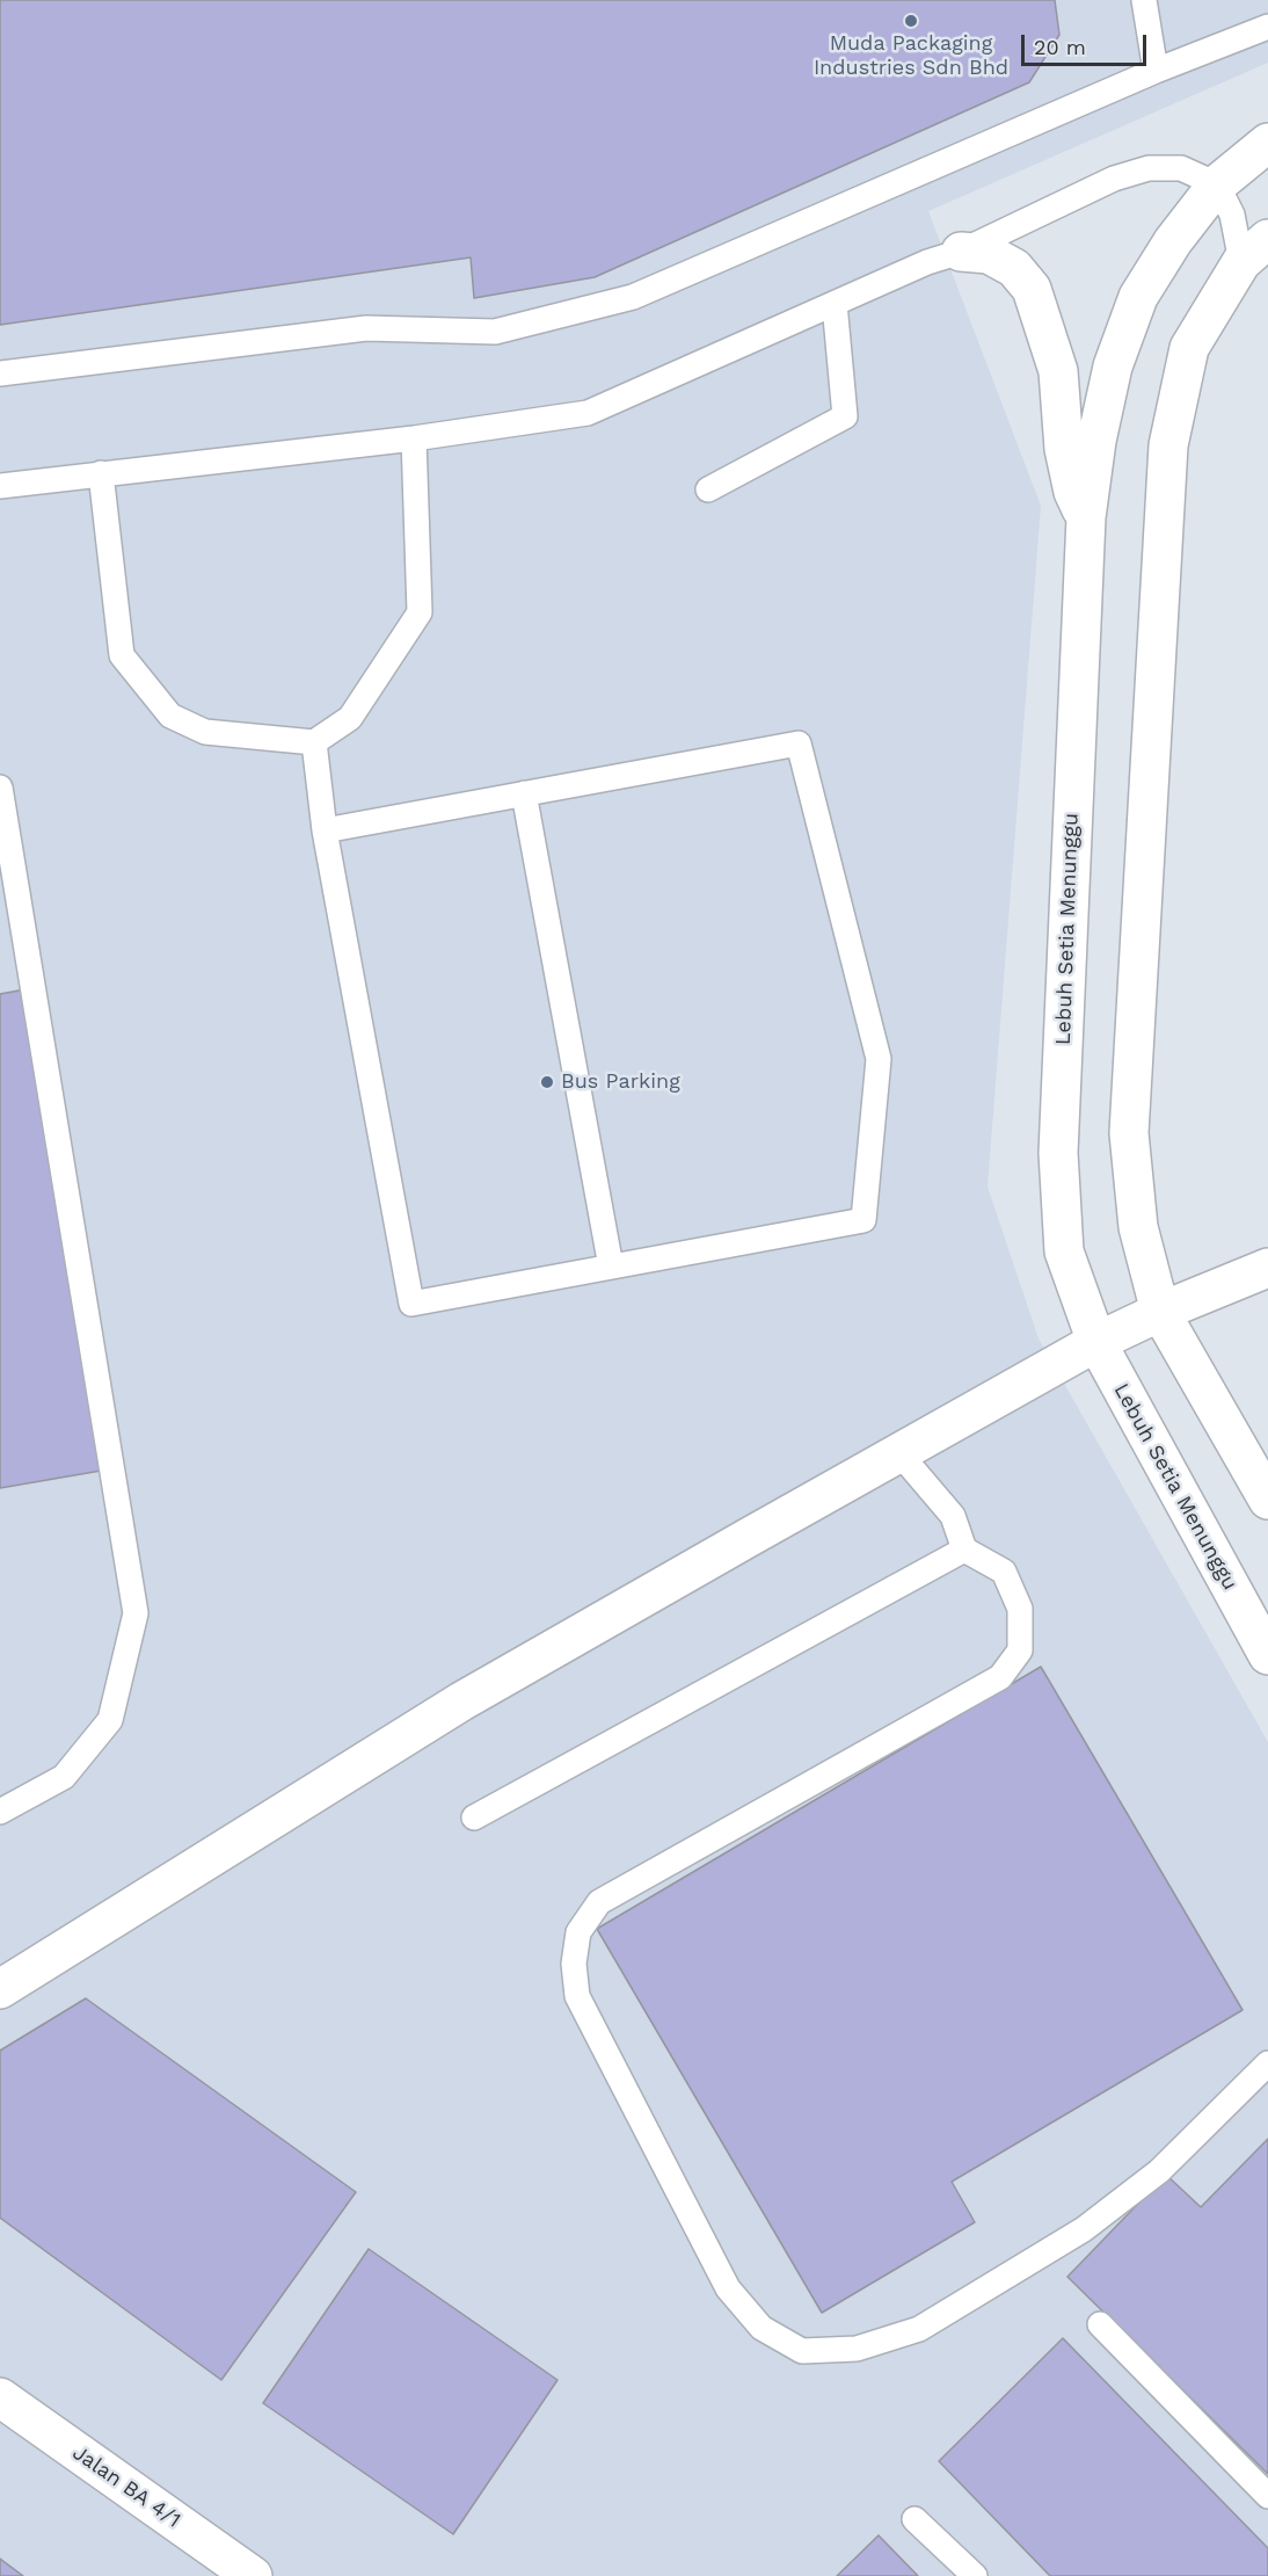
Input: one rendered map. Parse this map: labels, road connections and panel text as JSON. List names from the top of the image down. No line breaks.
{"streets":{"street":["Lebuh Setia Menunggu","Jalan BA 4/1"]},"places":["Muda Packaging Industries Sdn Bhd","Bus Parking"],"scale_bar":"20 m"}
